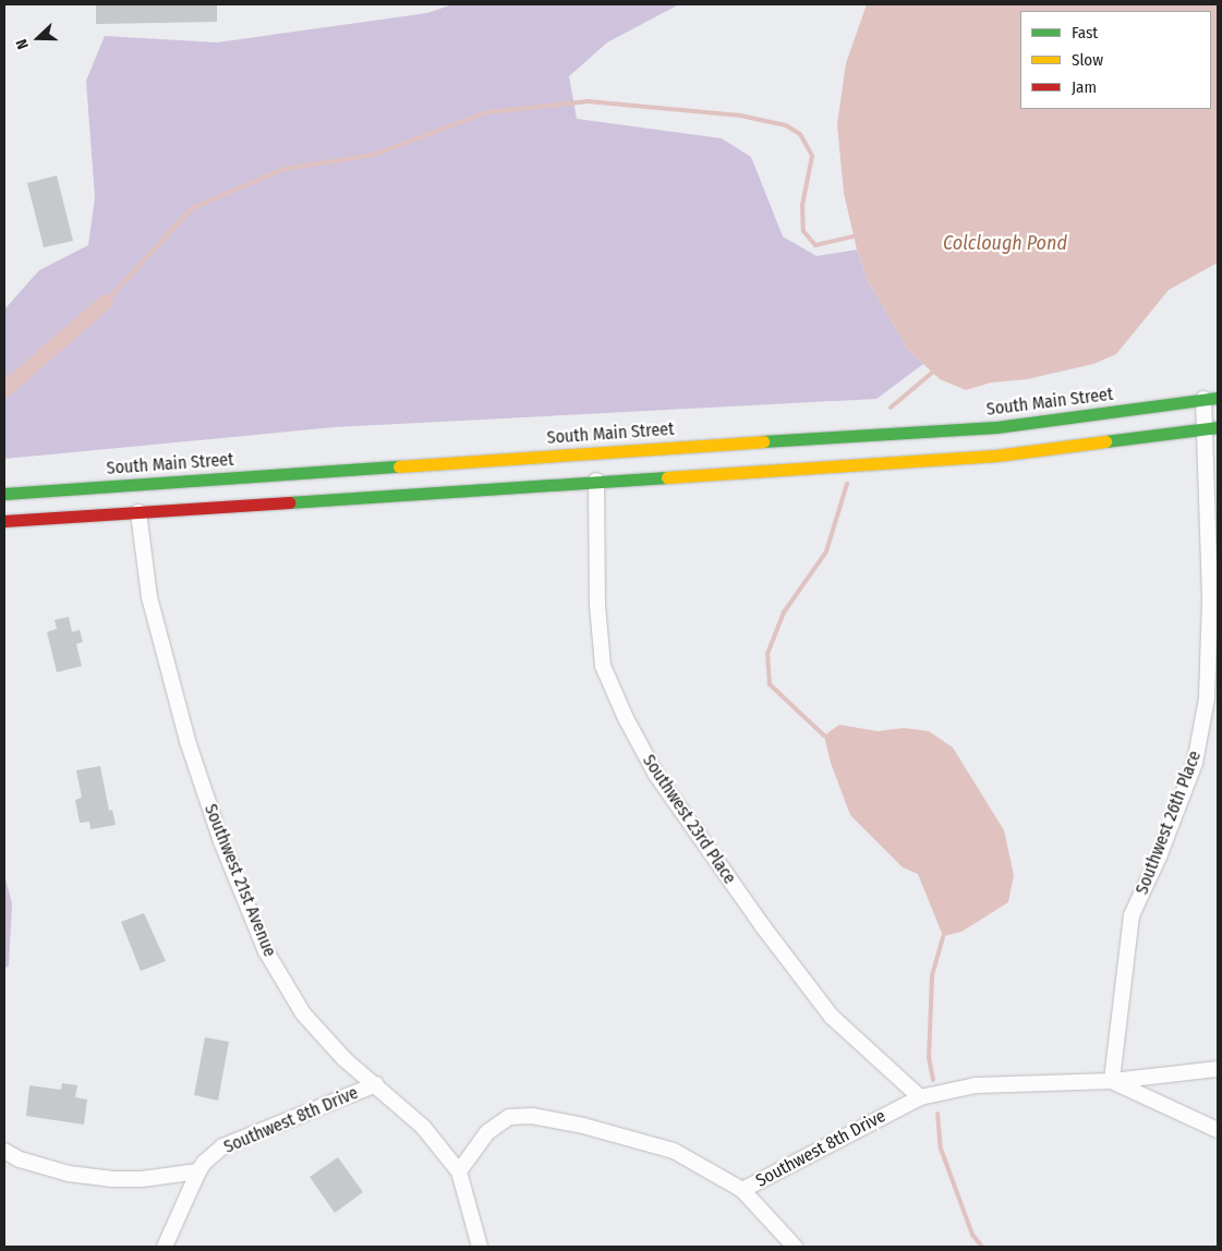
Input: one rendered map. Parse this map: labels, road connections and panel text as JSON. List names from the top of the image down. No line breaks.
{"streets":{"main road":["South Main Street"],"street":["Southwest 23rd Place","Southwest 26th Place","Southwest 21st Avenue","Southwest 8th Drive"]},"crossings":[["South Main Street","Southwest 23rd Place"],["South Main Street","Southwest 26th Place"],["South Main Street","Southwest 21st Avenue"],["Southwest 23rd Place","Southwest 8th Drive"],["Southwest 26th Place","Southwest 8th Drive"],["Southwest 21st Avenue","Southwest 8th Drive"]],"water":["Colclough Pond"],"legend":["Fast","Slow","Jam"],"north":"left"}
